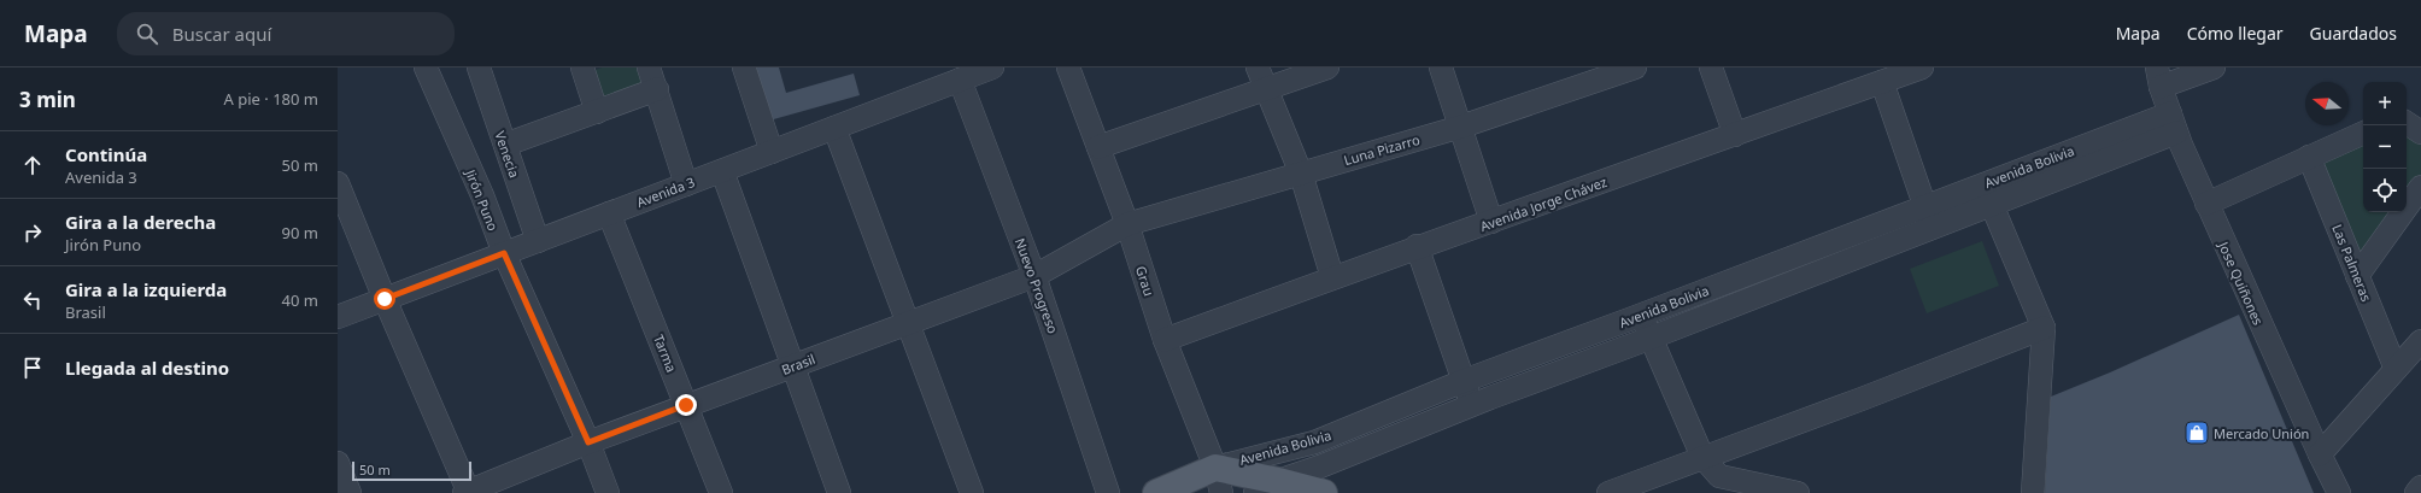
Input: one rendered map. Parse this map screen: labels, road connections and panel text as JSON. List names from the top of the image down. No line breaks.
{"streets":{"main road":["Avenida Bolivia"],"street":["Luna Pizarro","Venecia","Avenida 3","Jirón Puno","Avenida Jorge Chávez","Las Palmeras","Grau","Jose Quiñones","Nuevo Progreso","Tarma","Brasil"]},"crossings":[["Luna Pizarro","Grau"],["Luna Pizarro","Brasil"],["Venecia","Avenida 3"],["Avenida Bolivia","Grau"],["Avenida Bolivia","Jose Quiñones"],["Avenida 3","Jirón Puno"],["Avenida 3","Nuevo Progreso"],["Avenida 3","Tarma"],["Jirón Puno","Brasil"],["Avenida Jorge Chávez","Grau"],["Grau","Brasil"],["Nuevo Progreso","Brasil"],["Tarma","Brasil"]],"places":{"shop":["Mercado Unión"]},"scale_bar":"50 m","north":"left","page":{"header":"Mapa","search":"Buscar aquí","nav":["Mapa","Cómo llegar","Guardados"],"heading":["3 min","A pie · 180 m"],"map_buttons":["+","−"],"list":[["Continúa","Avenida 3","50 m"],["Gira a la derecha","Jirón Puno","90 m"],["Gira a la izquierda","Brasil","40 m"],"Llegada al destino"],"scale":"50 m"}}
